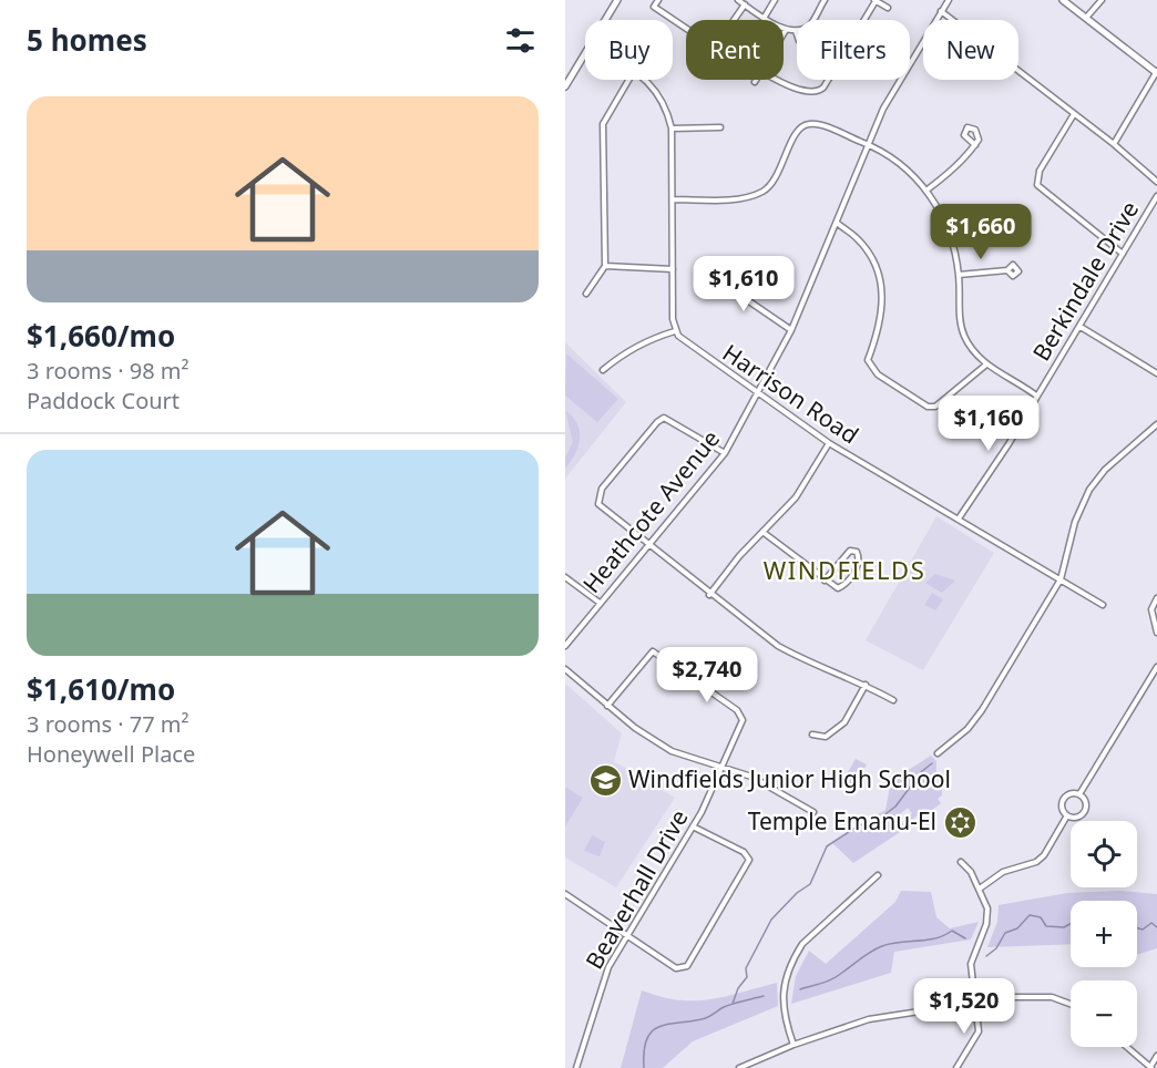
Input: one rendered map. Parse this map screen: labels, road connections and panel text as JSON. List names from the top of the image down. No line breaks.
{"streets":{"street":["Berkindale Drive","Harrison Road","Heathcote Avenue","Beaverhall Drive"]},"crossings":[["Berkindale Drive","Harrison Road"],["Berkindale Drive","Heathcote Avenue"],["Harrison Road","Heathcote Avenue"]],"districts":["WINDFIELDS"],"places":{"school or university":["Windfields Junior High School"],"synagogue":["Temple Emanu-El"]},"page":{"heading":"5 homes","chip":["Buy","Rent","Filters","New"],"list":[{"name":"$1,660/mo","note":"3 rooms · 98 m² · Paddock Court"},{"name":"$1,610/mo","note":"3 rooms · 77 m² · Honeywell Place"}],"price":["$1,660","$1,610","$1,160","$2,740","$1,520"],"map_buttons":["+","−"]}}
